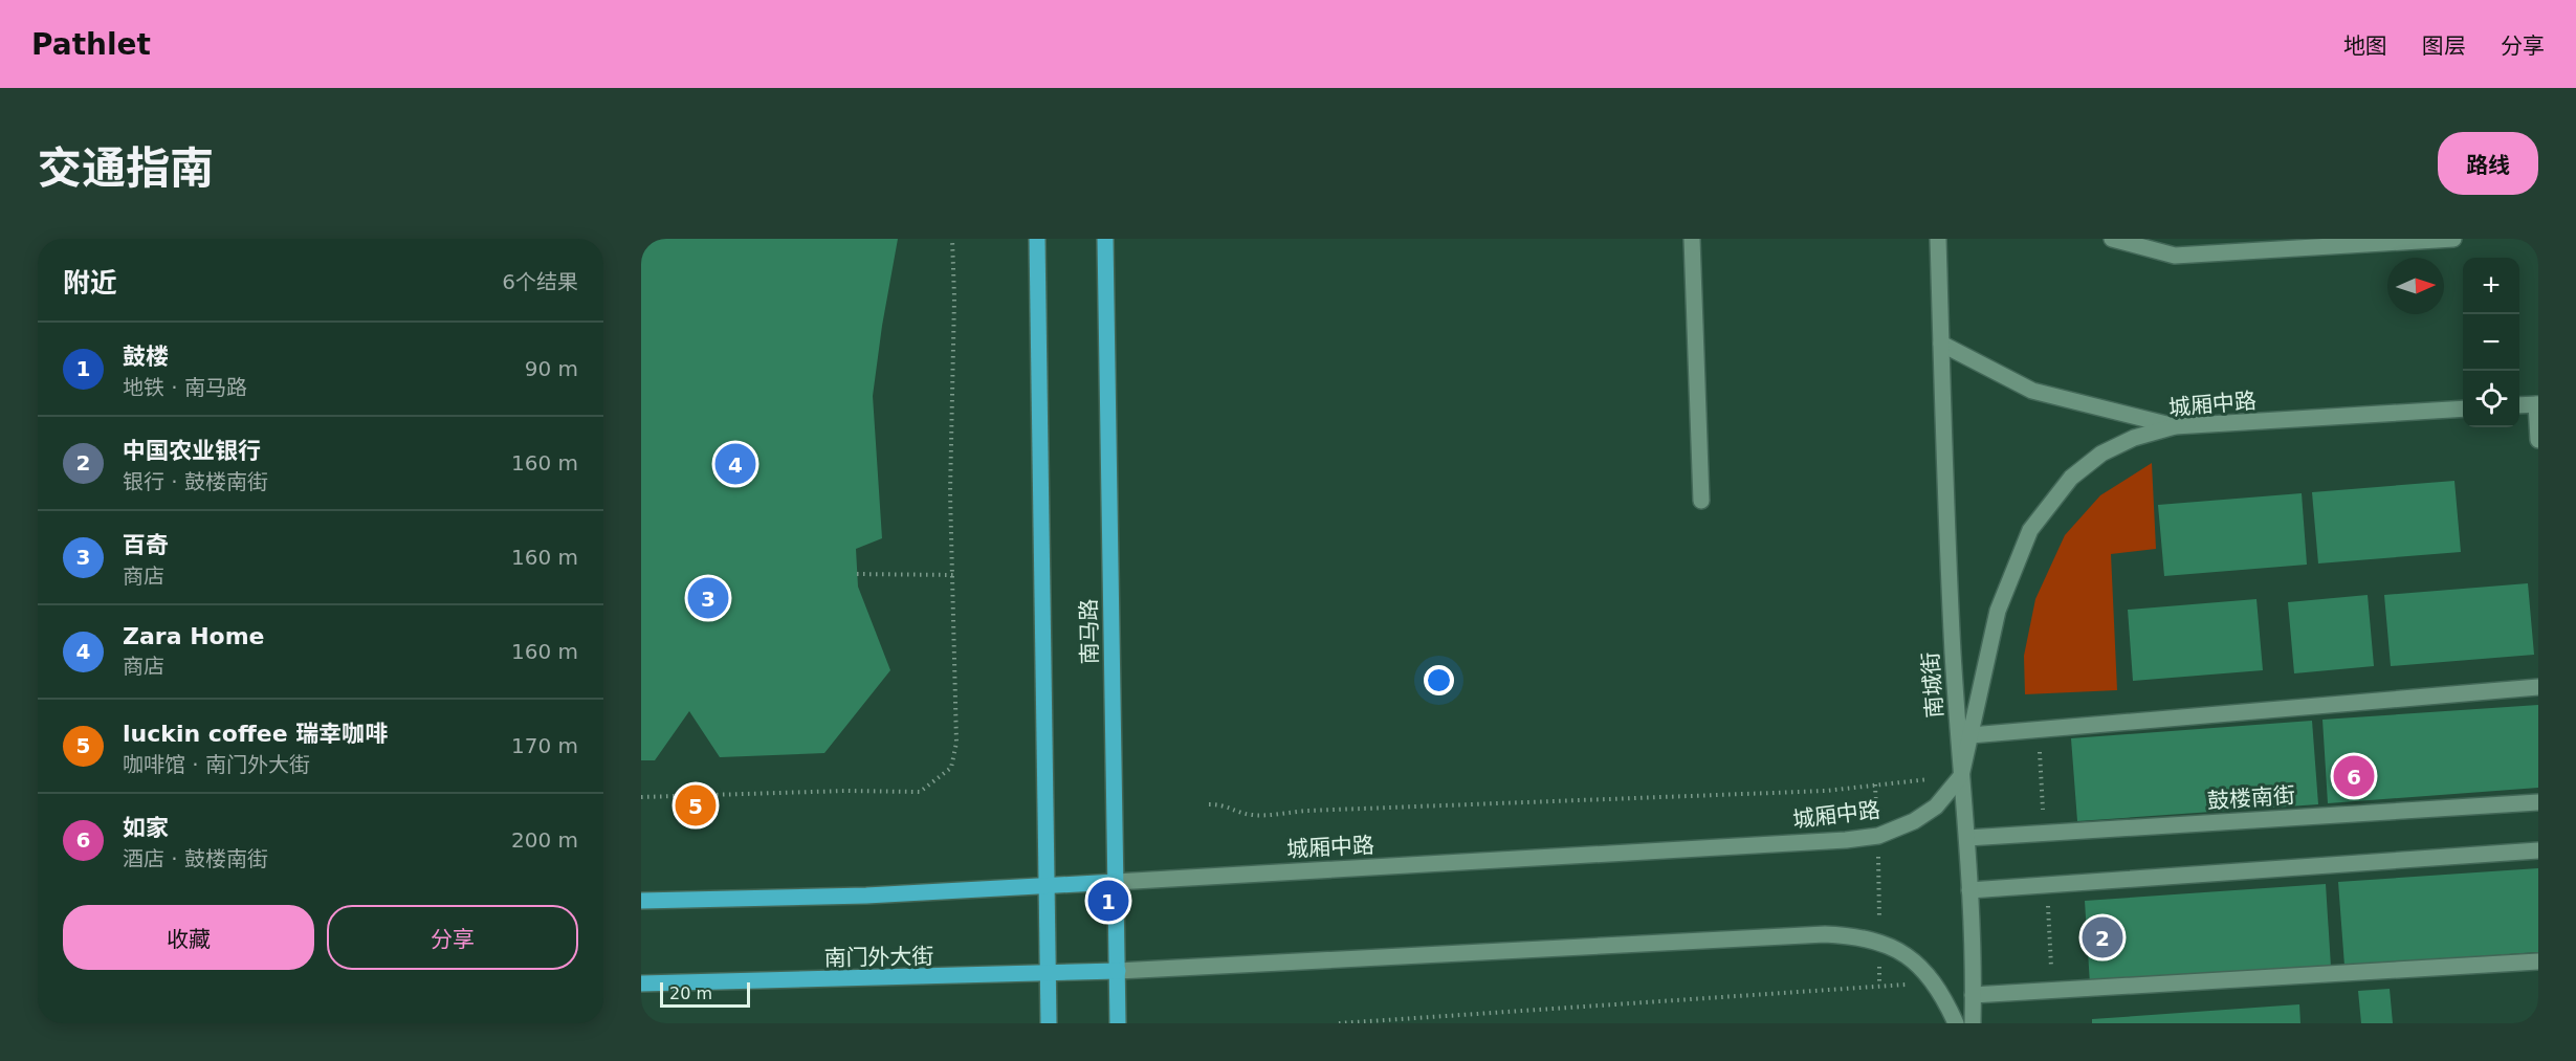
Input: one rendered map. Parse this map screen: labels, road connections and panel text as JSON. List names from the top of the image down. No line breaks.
{"streets":{"main road":["城厢中路","南马路","南城街","鼓楼南街","南门外大街"]},"crossings":[["城厢中路","南马路"],["城厢中路","南城街"],["南马路","南门外大街"],["南城街","鼓楼南街"]],"scale_bar":"20 m","north":"right","page":{"header":"Pathlet","nav":["地图","图层","分享"],"title":"交通指南","buttons":["路线",["收藏","分享"]],"heading":["附近","6个结果"],"map_buttons":["+","−"],"list":[{"mark":"1","name":"鼓楼","note":"地铁 · 南马路","value":"90 m"},{"mark":"2","name":"中国农业银行","note":"银行 · 鼓楼南街","value":"160 m"},{"mark":"3","name":"百奇","note":"商店","value":"160 m"},{"mark":"4","name":"Zara Home","note":"商店","value":"160 m"},{"mark":"5","name":"luckin coffee 瑞幸咖啡","note":"咖啡馆 · 南门外大街","value":"170 m"},{"mark":"6","name":"如家","note":"酒店 · 鼓楼南街","value":"200 m"}],"pins":["4","3","6","5","1","2"],"scale":"20 m"}}
